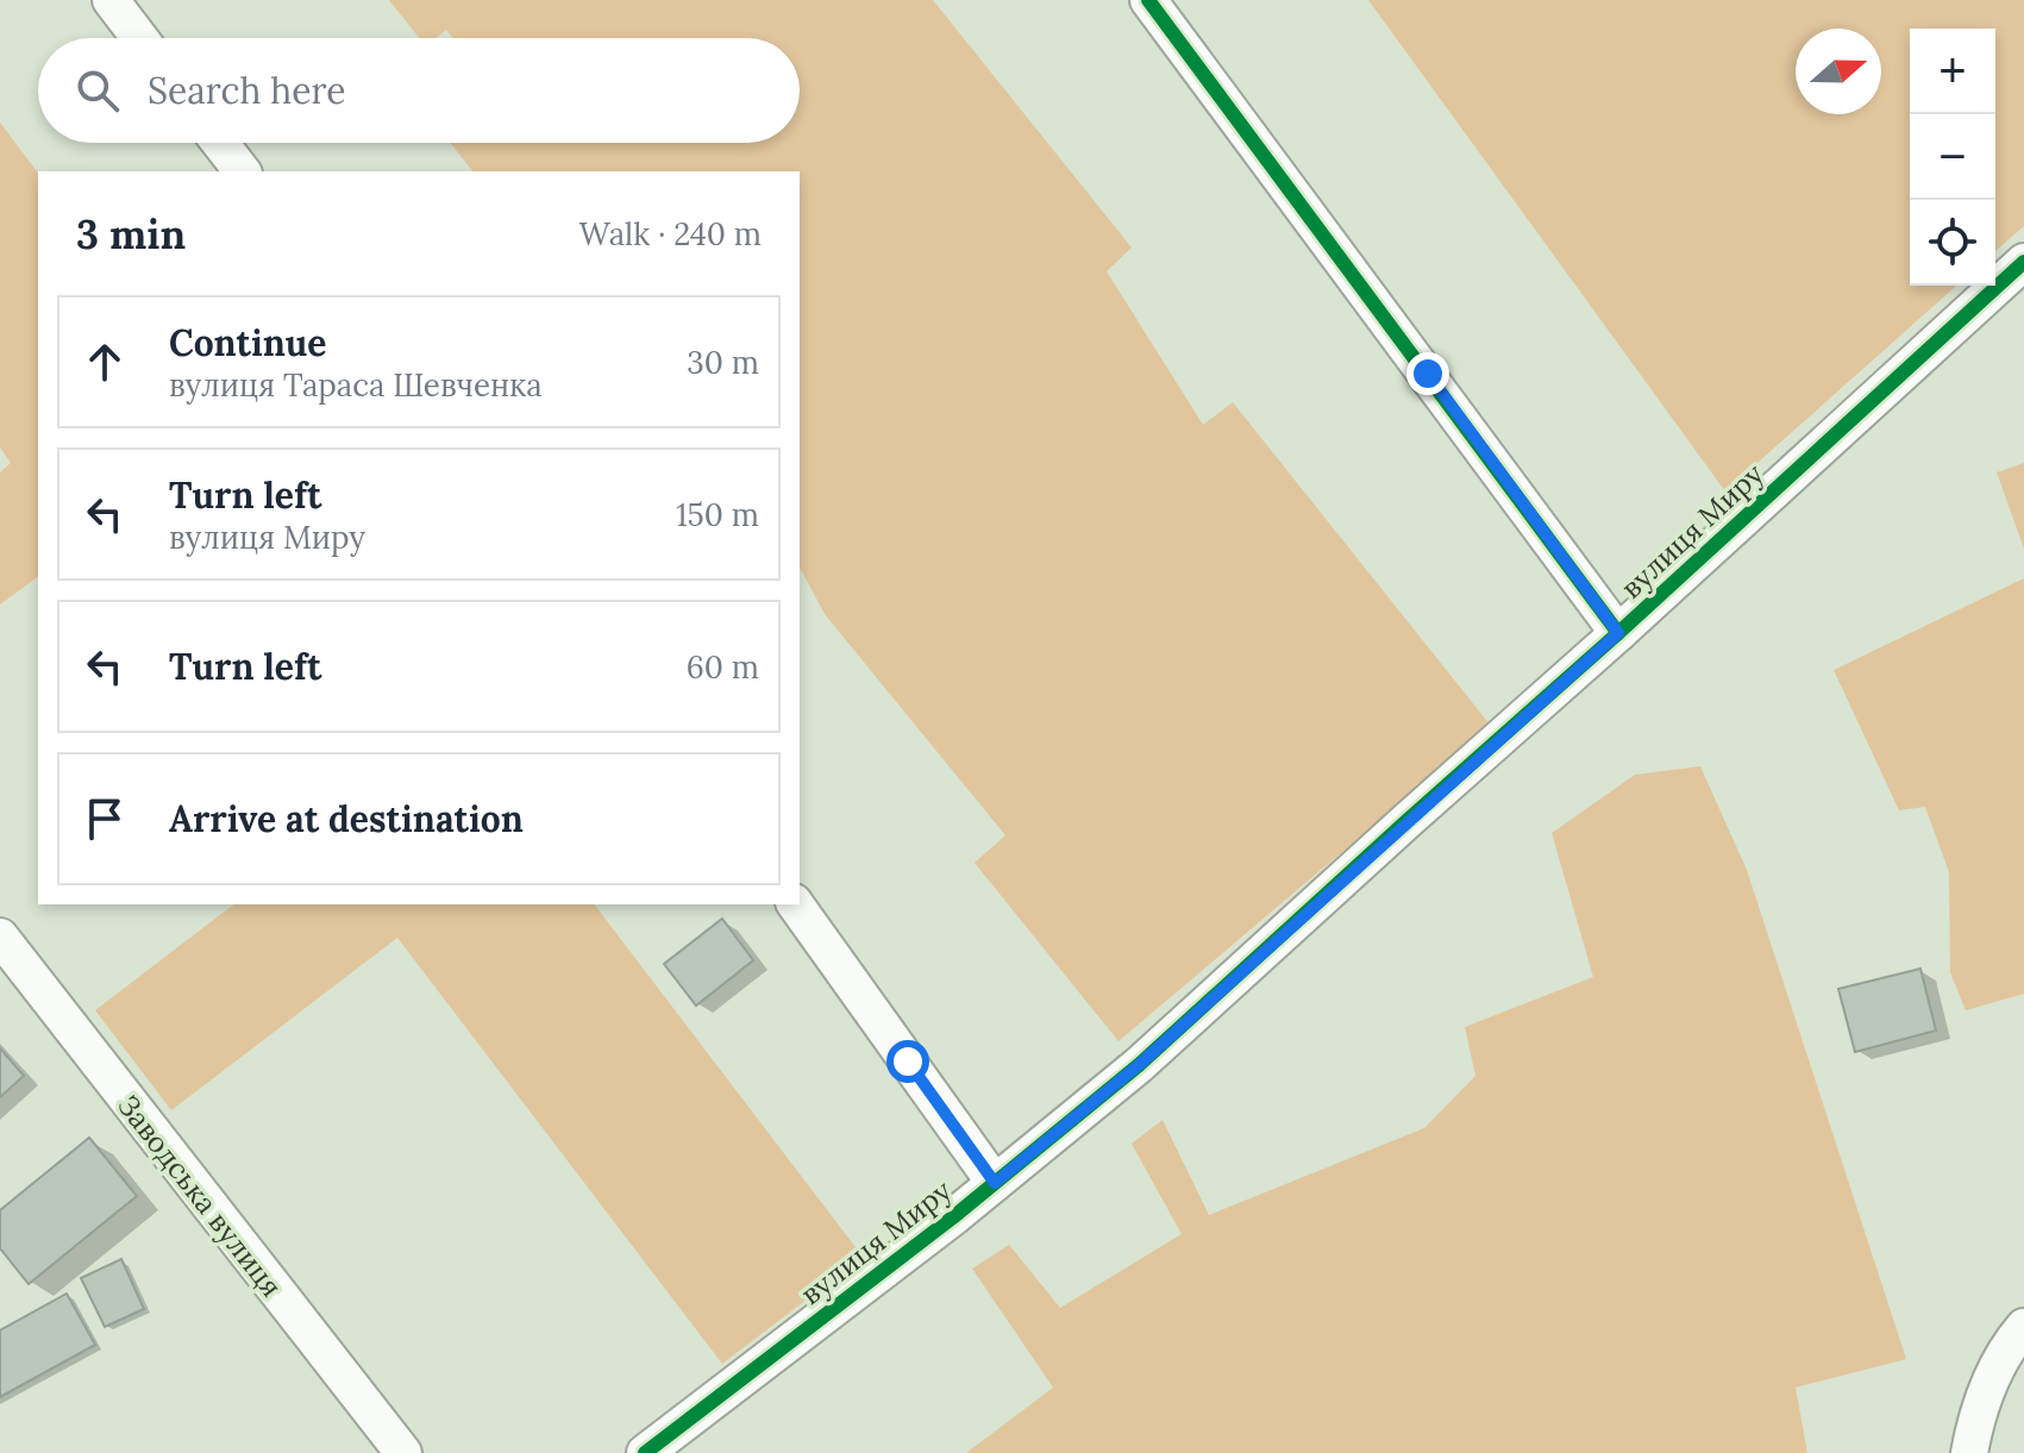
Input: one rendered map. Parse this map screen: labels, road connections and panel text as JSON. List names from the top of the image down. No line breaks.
{"streets":{"street":["вулиця Миру","Заводська вулиця"]},"north":"right","page":{"map_buttons":["+","−"],"search":"Search here","heading":["3 min","Walk · 240 m"],"list":[["Continue","вулиця Тараса Шевченка","30 m"],["Turn left","вулиця Миру","150 m"],["Turn left","60 m"],"Arrive at destination"]}}
